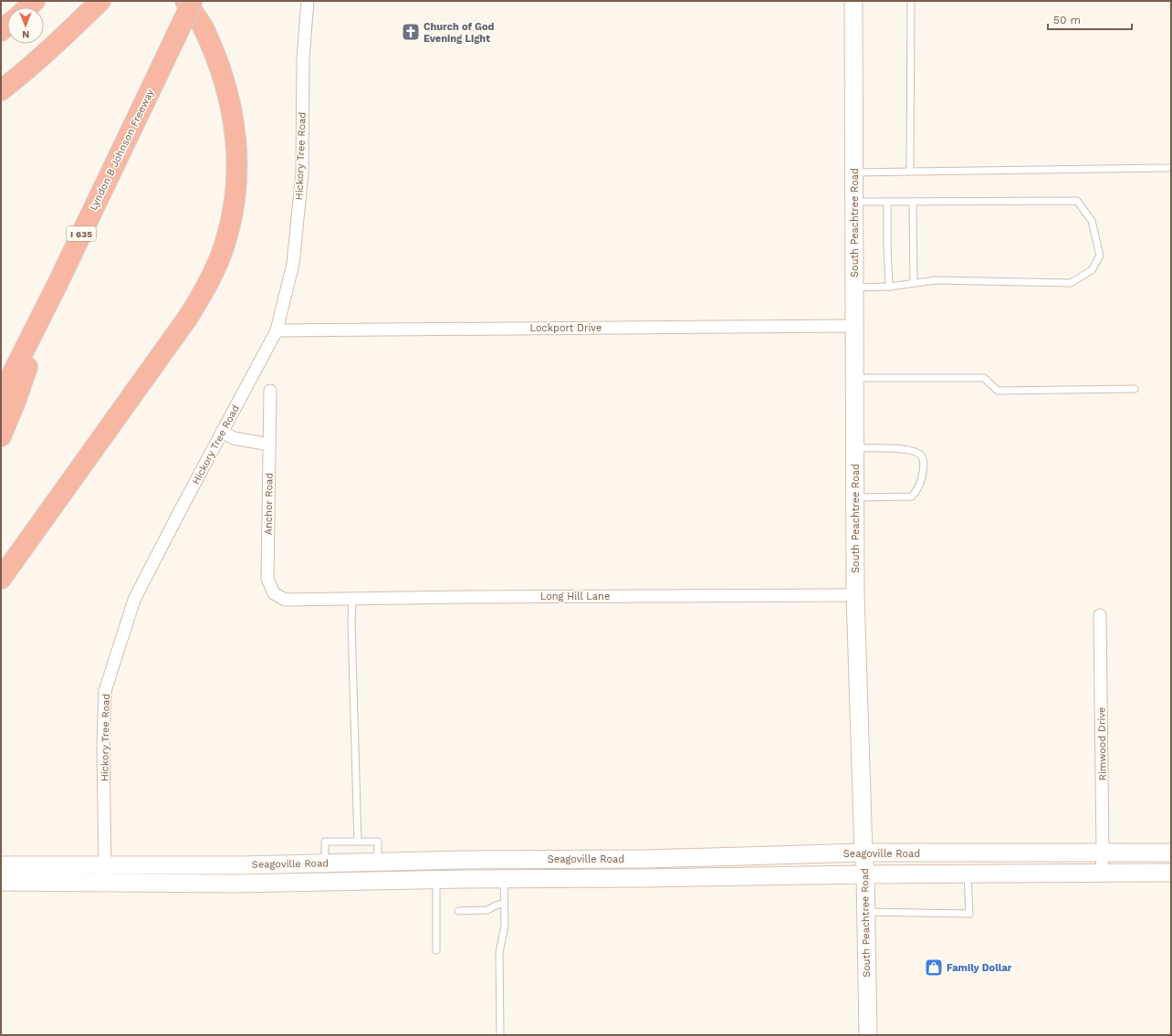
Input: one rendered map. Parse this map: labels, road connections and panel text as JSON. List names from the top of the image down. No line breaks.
{"streets":{"highway":["Lyndon B Johnson Freeway","I 635"],"main road":["South Peachtree Road","Seagoville Road"],"street":["Hickory Tree Road","Lockport Drive","Anchor Road","Long Hill Lane","Rimwood Drive"]},"crossings":[["Hickory Tree Road","Lockport Drive"],["Hickory Tree Road","Seagoville Road"],["South Peachtree Road","Lockport Drive"],["South Peachtree Road","Long Hill Lane"],["South Peachtree Road","Seagoville Road"],["Anchor Road","Long Hill Lane"],["Rimwood Drive","Seagoville Road"]],"places":{"church":["Church of God Evening Light"],"shop":["Family Dollar"]},"scale_bar":"50 m","north":"bottom"}
